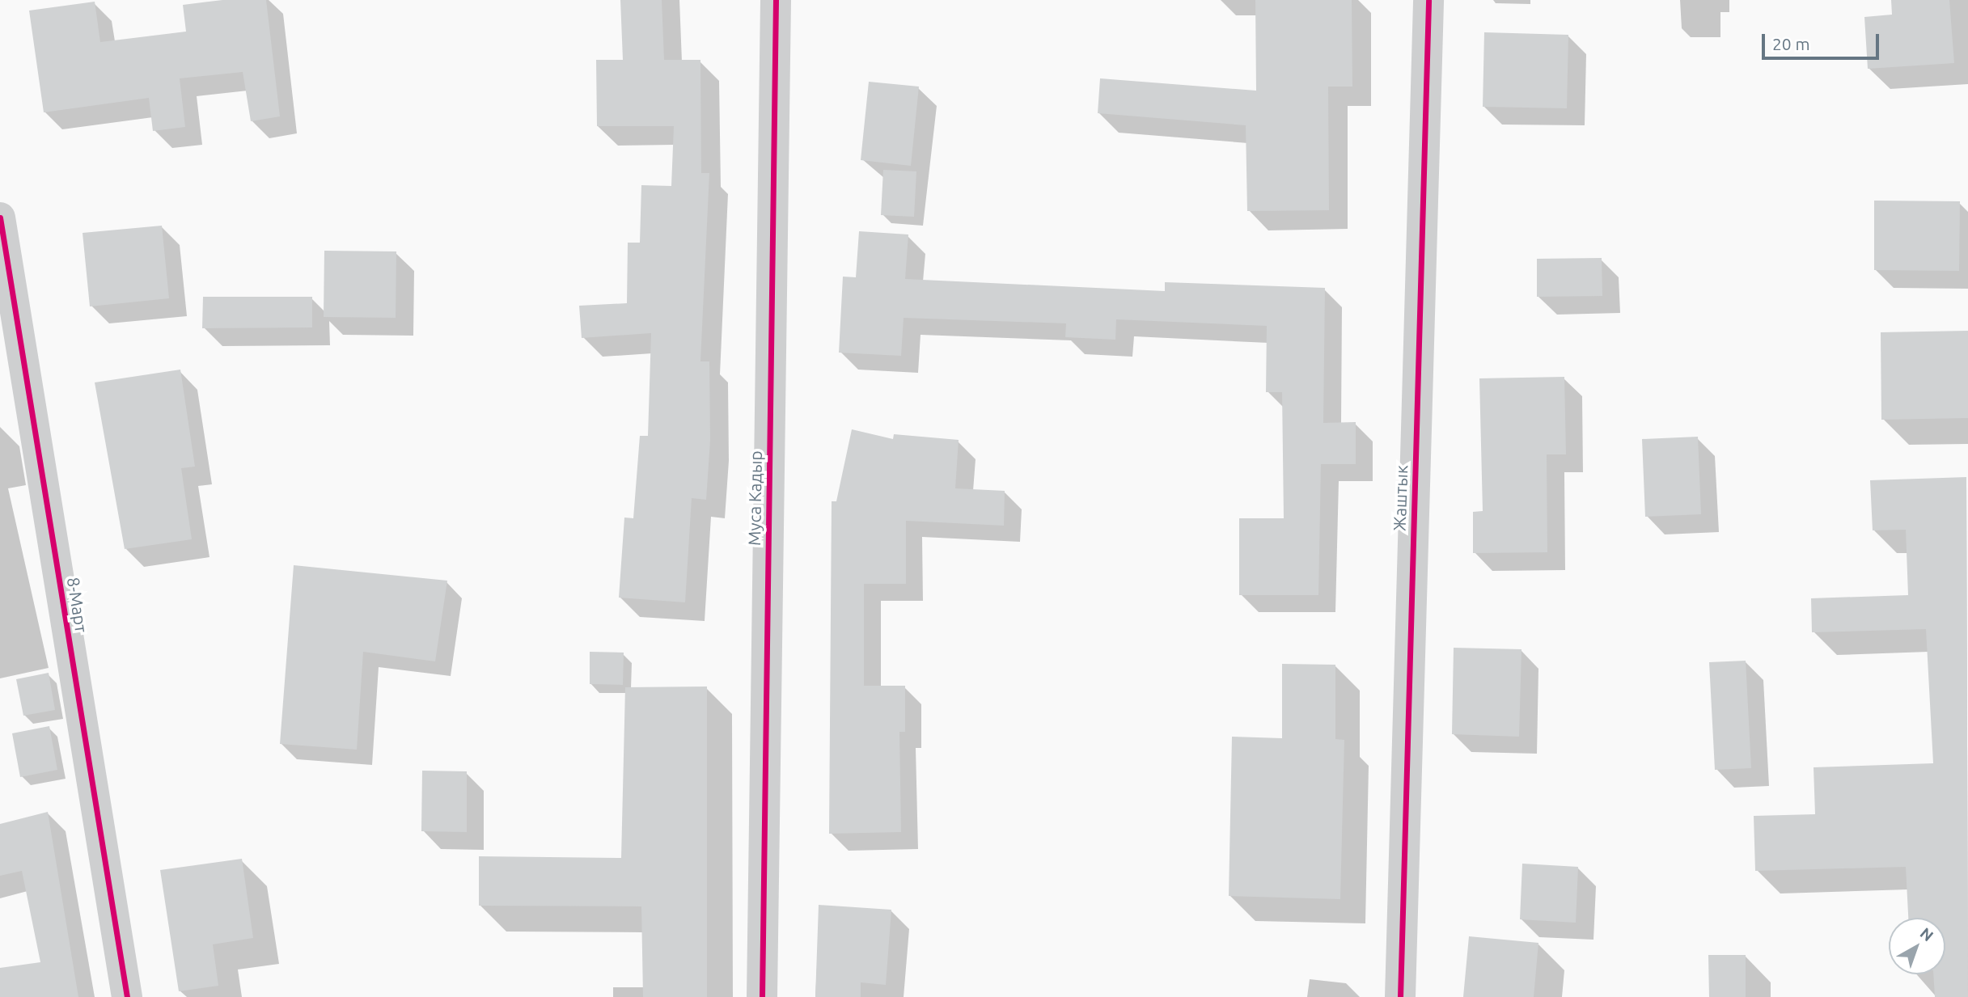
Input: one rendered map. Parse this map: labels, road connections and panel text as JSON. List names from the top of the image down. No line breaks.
{"streets":{"street":["Муса Кадыр","Жаштык","8-Март"]},"scale_bar":"20 m","north":"top right"}
